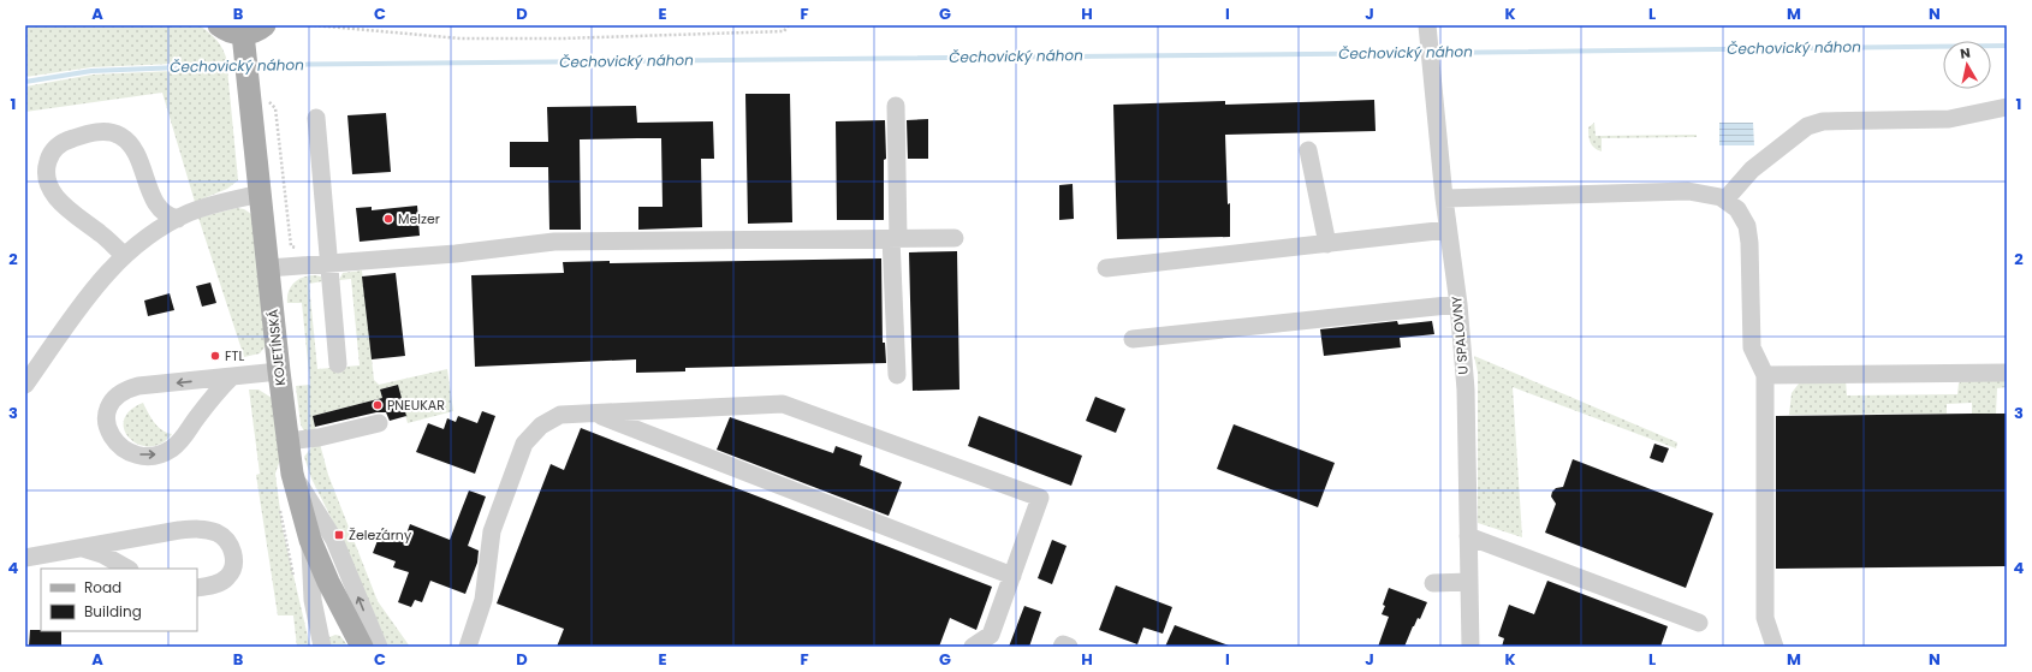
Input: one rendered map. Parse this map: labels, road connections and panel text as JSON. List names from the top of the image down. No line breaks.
{"streets":{"main road":["KOJETÍNSKÁ"],"street":["U SPALOVNY"]},"water":["Čechovický náhon"],"places":{"other":["Melzer","FTL","PNEUKAR"],"transit":["Železárny"]},"legend":["Road","Building"],"north":"top","grid":{"columns":["A","B","C","D","E","F","G","H","I","J","K","L","M","N"],"rows":["1","2","3","4"]}}
